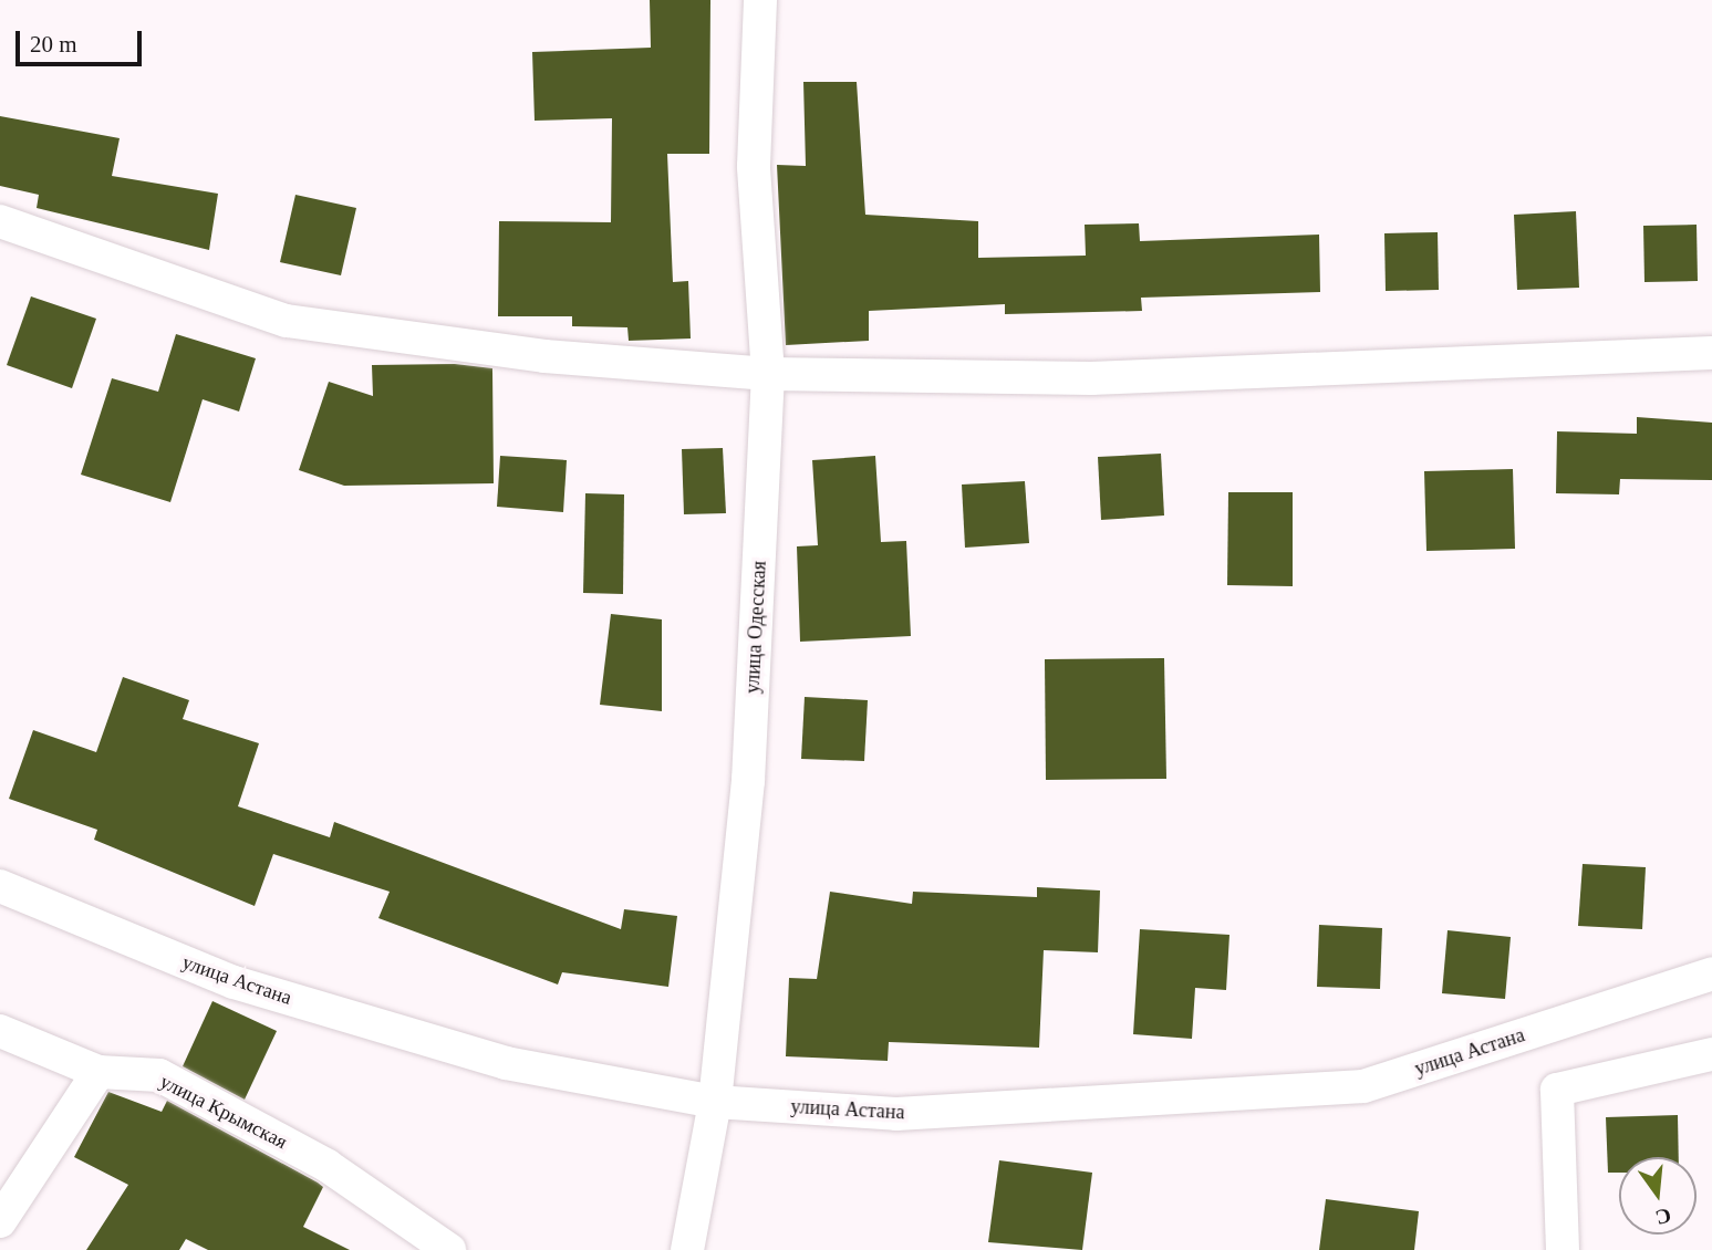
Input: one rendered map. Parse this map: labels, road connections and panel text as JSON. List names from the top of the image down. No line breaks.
{"streets":{"street":["улица Одесская","улица Астана","улица Крымская"]},"crossings":[["улица Одесская","улица Астана"]],"scale_bar":"20 m","north":"bottom"}
